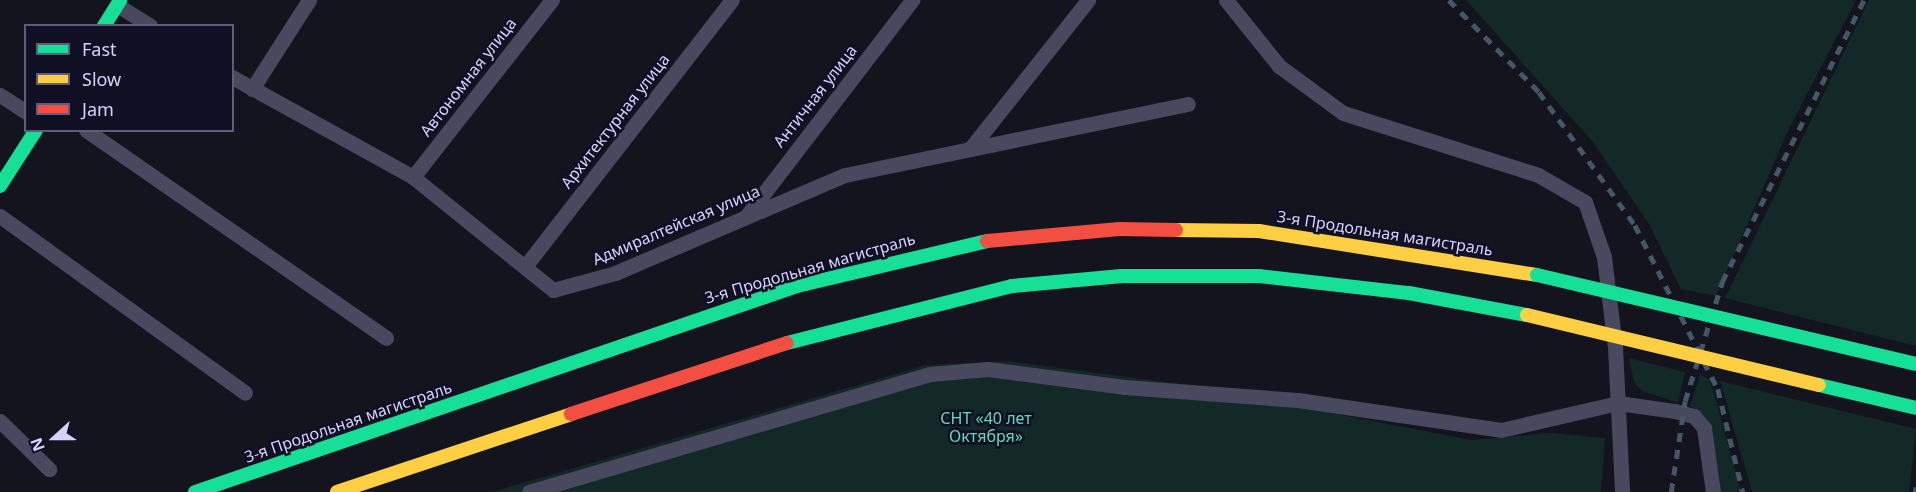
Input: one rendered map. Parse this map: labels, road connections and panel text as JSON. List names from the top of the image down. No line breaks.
{"streets":{"main road":["3-я Продольная магистраль"],"street":["Автономная улица","Античная улица","Архитектурная улица","Адмиралтейская улица"]},"crossings":[["Автономная улица","Адмиралтейская улица"],["Античная улица","Адмиралтейская улица"],["Архитектурная улица","Адмиралтейская улица"]],"parks":["СНТ «40 лет Октября»"],"legend":["Fast","Slow","Jam"],"north":"left"}
